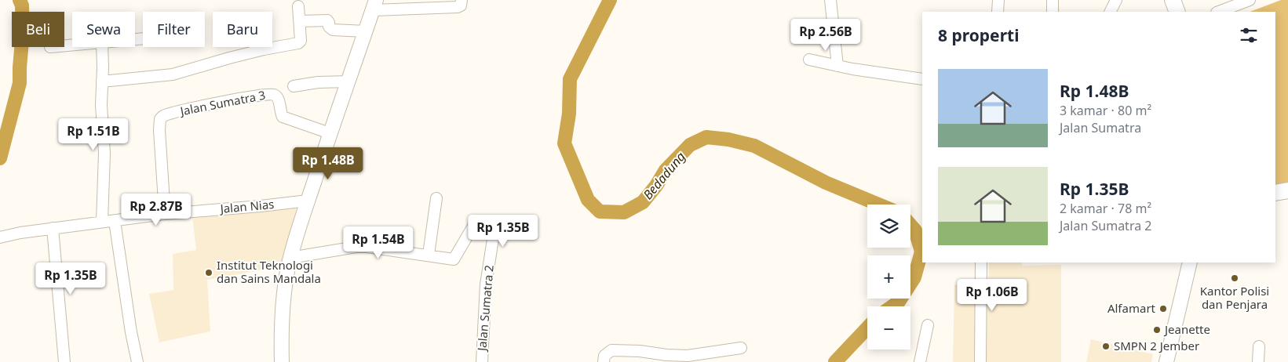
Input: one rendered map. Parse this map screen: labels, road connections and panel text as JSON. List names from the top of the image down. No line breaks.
{"streets":{"street":["Jalan Sumatra 3","Jalan Nias","Jalan Sumatra 2"]},"crossings":[["Jalan Sumatra 3","Jalan Nias"]],"water":["Bedadung"],"places":["Institut Teknologi dan Sains Mandala","Kantor Polisi dan Penjara","Alfamart","Jeanette","SMPN 2 Jember"],"page":{"chip":["Beli","Sewa","Filter","Baru"],"heading":"8 properti","price":["Rp 2.56B","Rp 1.51B","Rp 1.48B","Rp 2.87B","Rp 1.35B","Rp 1.54B","Rp 1.35B","Rp 1.06B"],"list":[{"name":"Rp 1.48B","note":"3 kamar · 80 m² · Jalan Sumatra"},{"name":"Rp 1.35B","note":"2 kamar · 78 m² · Jalan Sumatra 2"}],"map_buttons":["+","−"]}}
